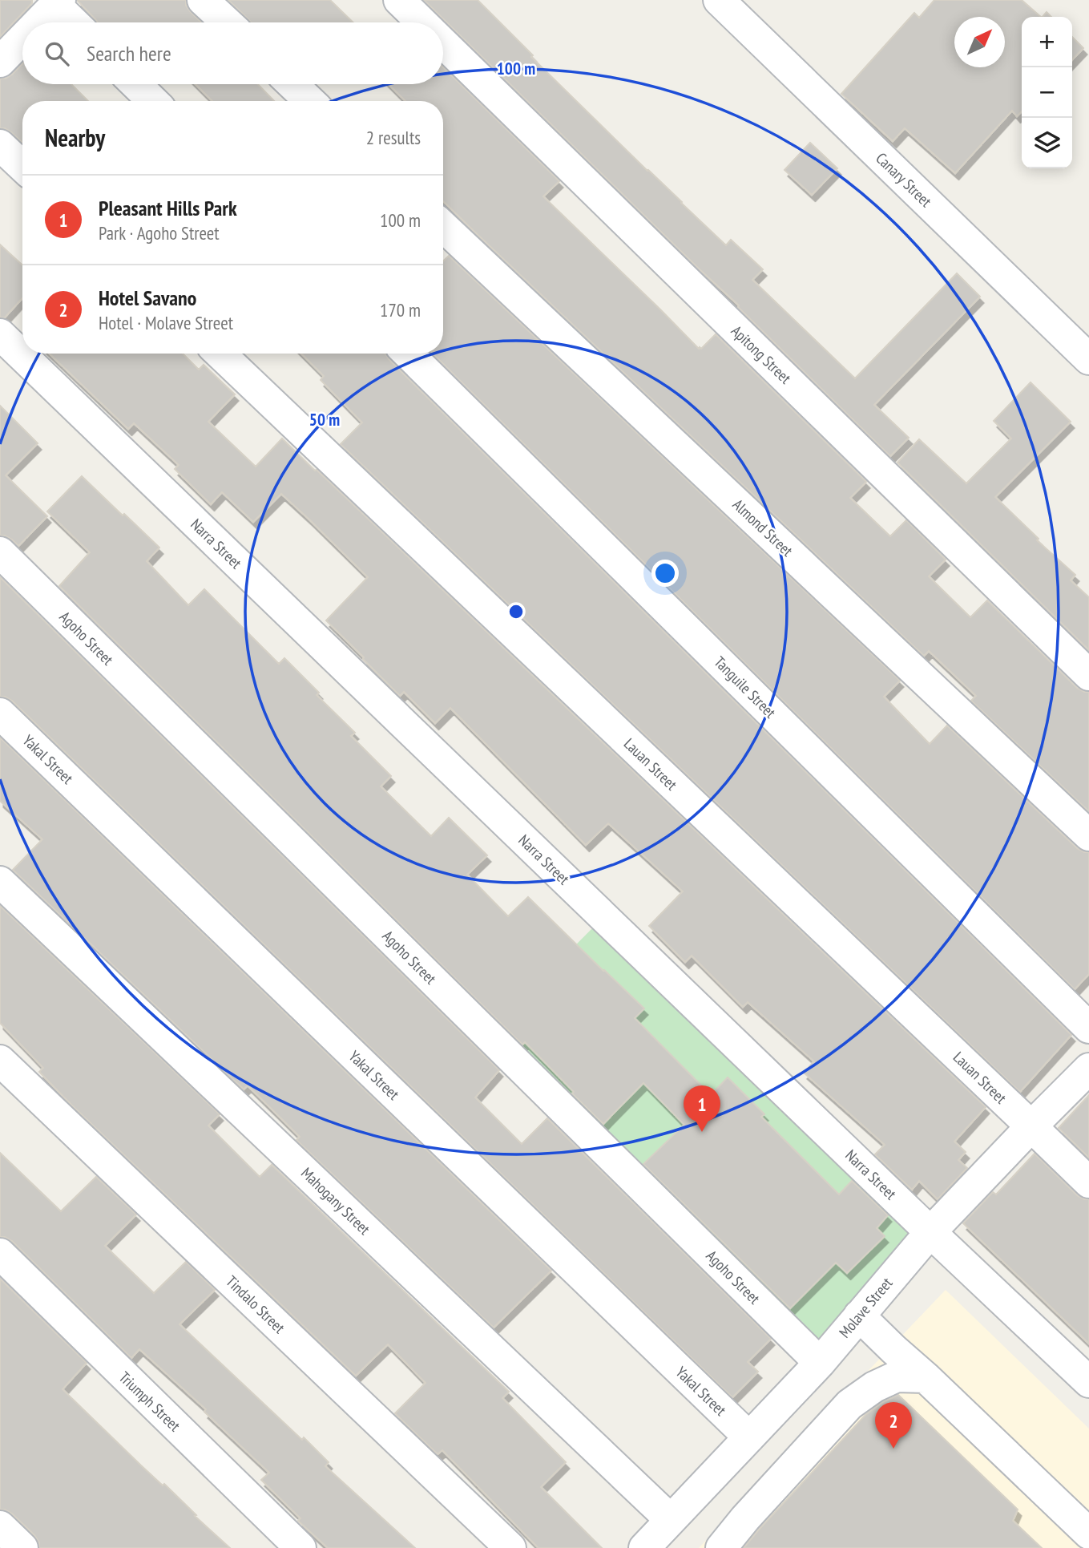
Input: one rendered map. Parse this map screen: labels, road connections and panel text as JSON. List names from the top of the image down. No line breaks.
{"streets":{"street":["Canary Street","Apitong Street","Almond Street","Narra Street","Agoho Street","Tanguile Street","Yakal Street","Lauan Street","Mahogany Street","Tindalo Street","Molave Street","Triumph Street"]},"crossings":[["Narra Street","Molave Street"],["Agoho Street","Molave Street"],["Yakal Street","Molave Street"],["Lauan Street","Molave Street"],["Mahogany Street","Molave Street"]],"north":"top right","page":{"map_buttons":["+","−"],"search":"Search here","heading":["Nearby","2 results"],"list":[{"mark":"1","name":"Pleasant Hills Park","note":"Park · Agoho Street","value":"100 m"},{"mark":"2","name":"Hotel Savano","note":"Hotel · Molave Street","value":"170 m"}],"pins":["1","2"]},"rings":["100 m","50 m"]}
